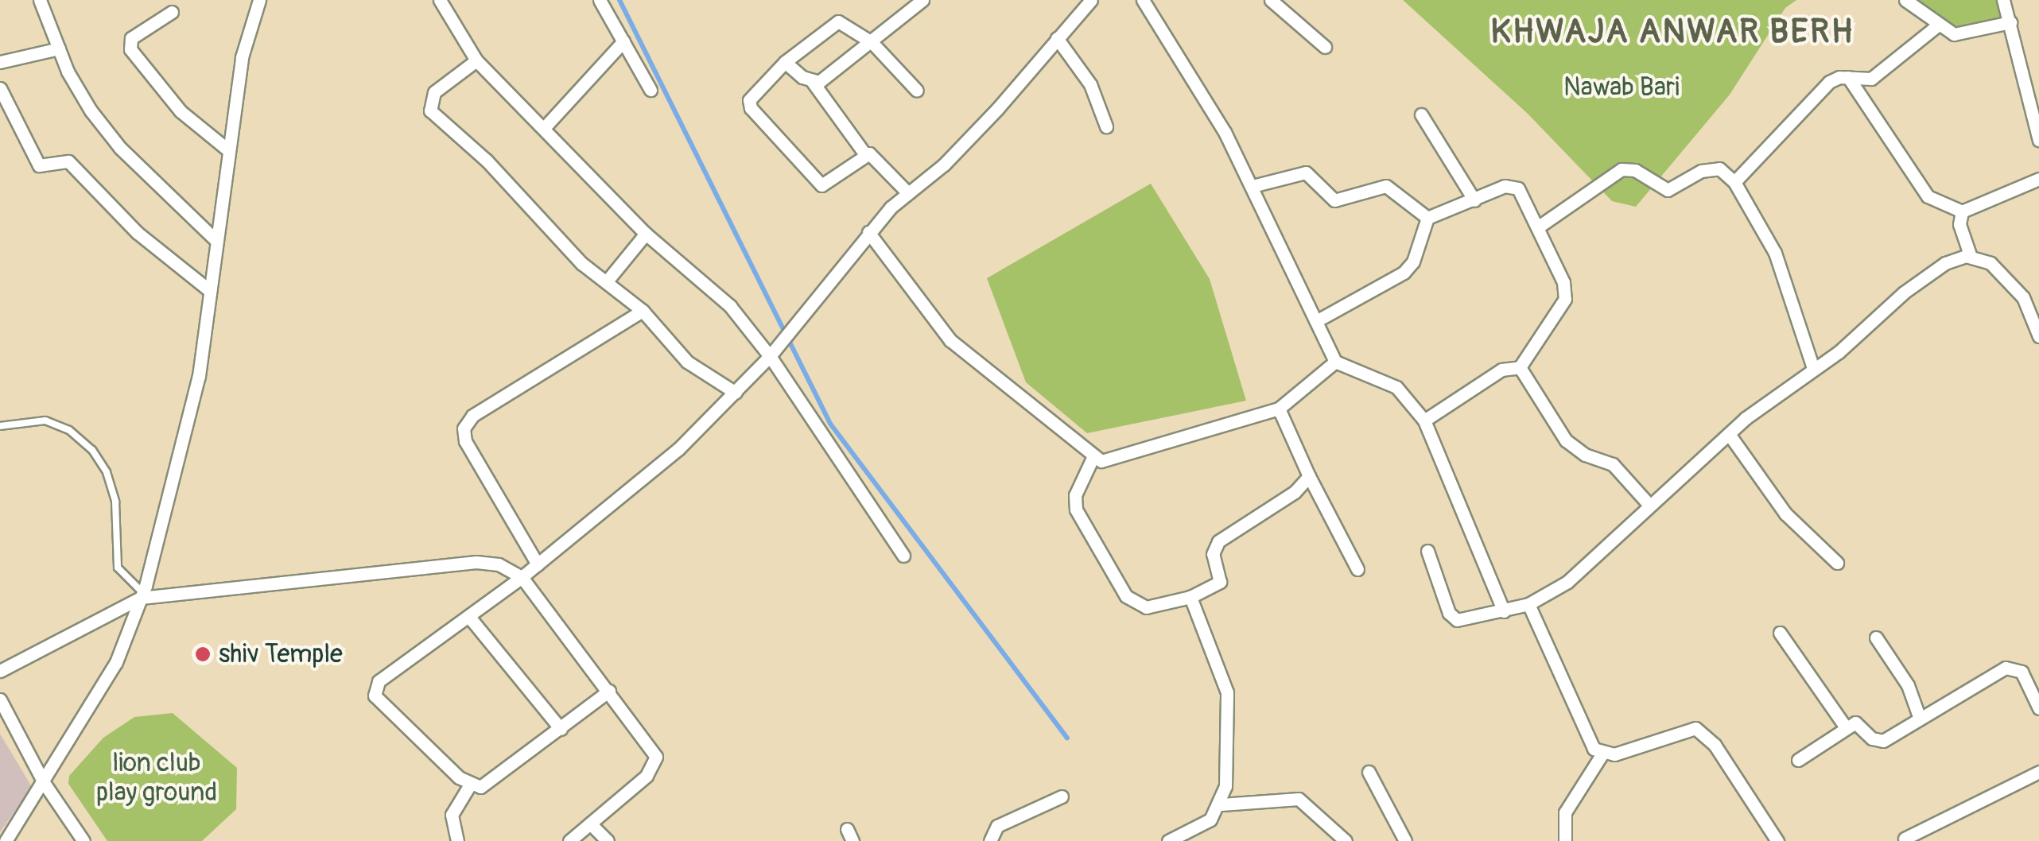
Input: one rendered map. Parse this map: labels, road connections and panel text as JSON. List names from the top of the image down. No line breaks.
{"districts":["KHWAJA ANWAR BERH"],"parks":["Nawab Bari","lion club play ground"],"places":["shiv Temple"]}
